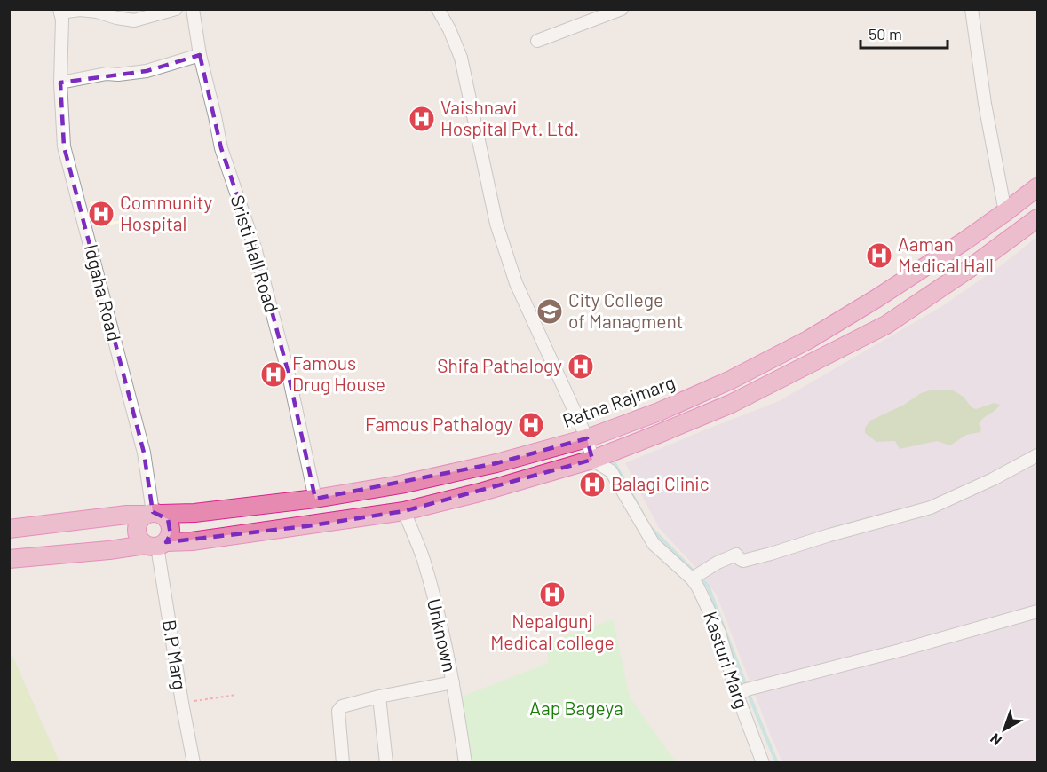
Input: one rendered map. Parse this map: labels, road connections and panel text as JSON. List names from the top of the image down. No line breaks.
{"streets":{"highway":["Ratna Rajmarg"],"street":["Sristi Hall Road","Idgaha Road","Unknown","B.P Marg","Kasturi Marg"]},"crossings":[["Sristi Hall Road","Ratna Rajmarg"],["Idgaha Road","Ratna Rajmarg"],["Idgaha Road","B.P Marg"],["Ratna Rajmarg","B.P Marg"]],"parks":["Aap Bageya"],"places":{"hospital":["Vaishnavi Hospital Pvt. Ltd.","Community Hospital","Aaman Medical Hall","Shifa Pathalogy","Famous Drug House","Famous Pathalogy","Balagi Clinic","Nepalgunj Medical college"],"school or university":["City College of Managment"]},"scale_bar":"50 m","north":"bottom left"}
